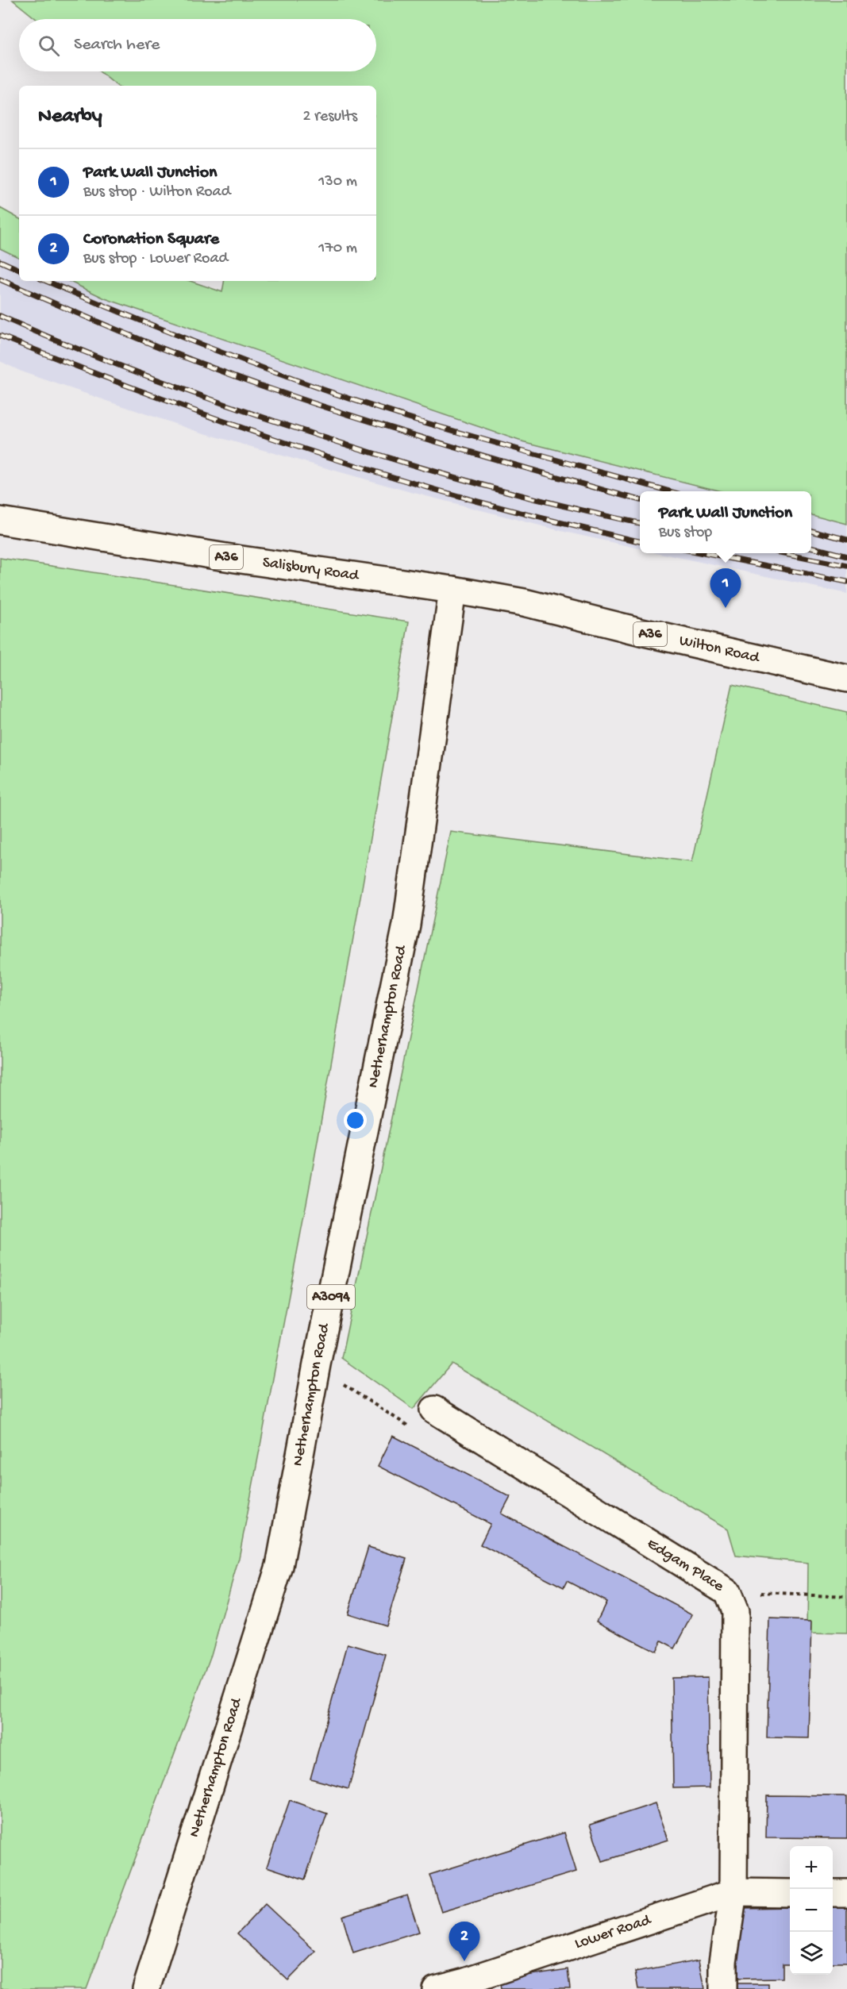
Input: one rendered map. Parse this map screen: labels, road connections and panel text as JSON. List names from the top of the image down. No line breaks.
{"streets":{"main road":["A36","Salisbury Road","Wilton Road","Netherhampton Road","A3094","Edgam Place","Lower Road"]},"crossings":[["Salisbury Road","Wilton Road"],["Salisbury Road","Netherhampton Road"],["Wilton Road","Netherhampton Road"],["Edgam Place","Lower Road"]],"page":{"search":"Search here","heading":["Nearby","2 results"],"list":[{"mark":"1","name":"Park Wall Junction","note":"Bus stop · Wilton Road","value":"130 m"},{"mark":"2","name":"Coronation Square","note":"Bus stop · Lower Road","value":"170 m"}],"popup":["Park Wall Junction","Bus stop"],"pins":["1","2"],"map_buttons":["+","−"]}}
